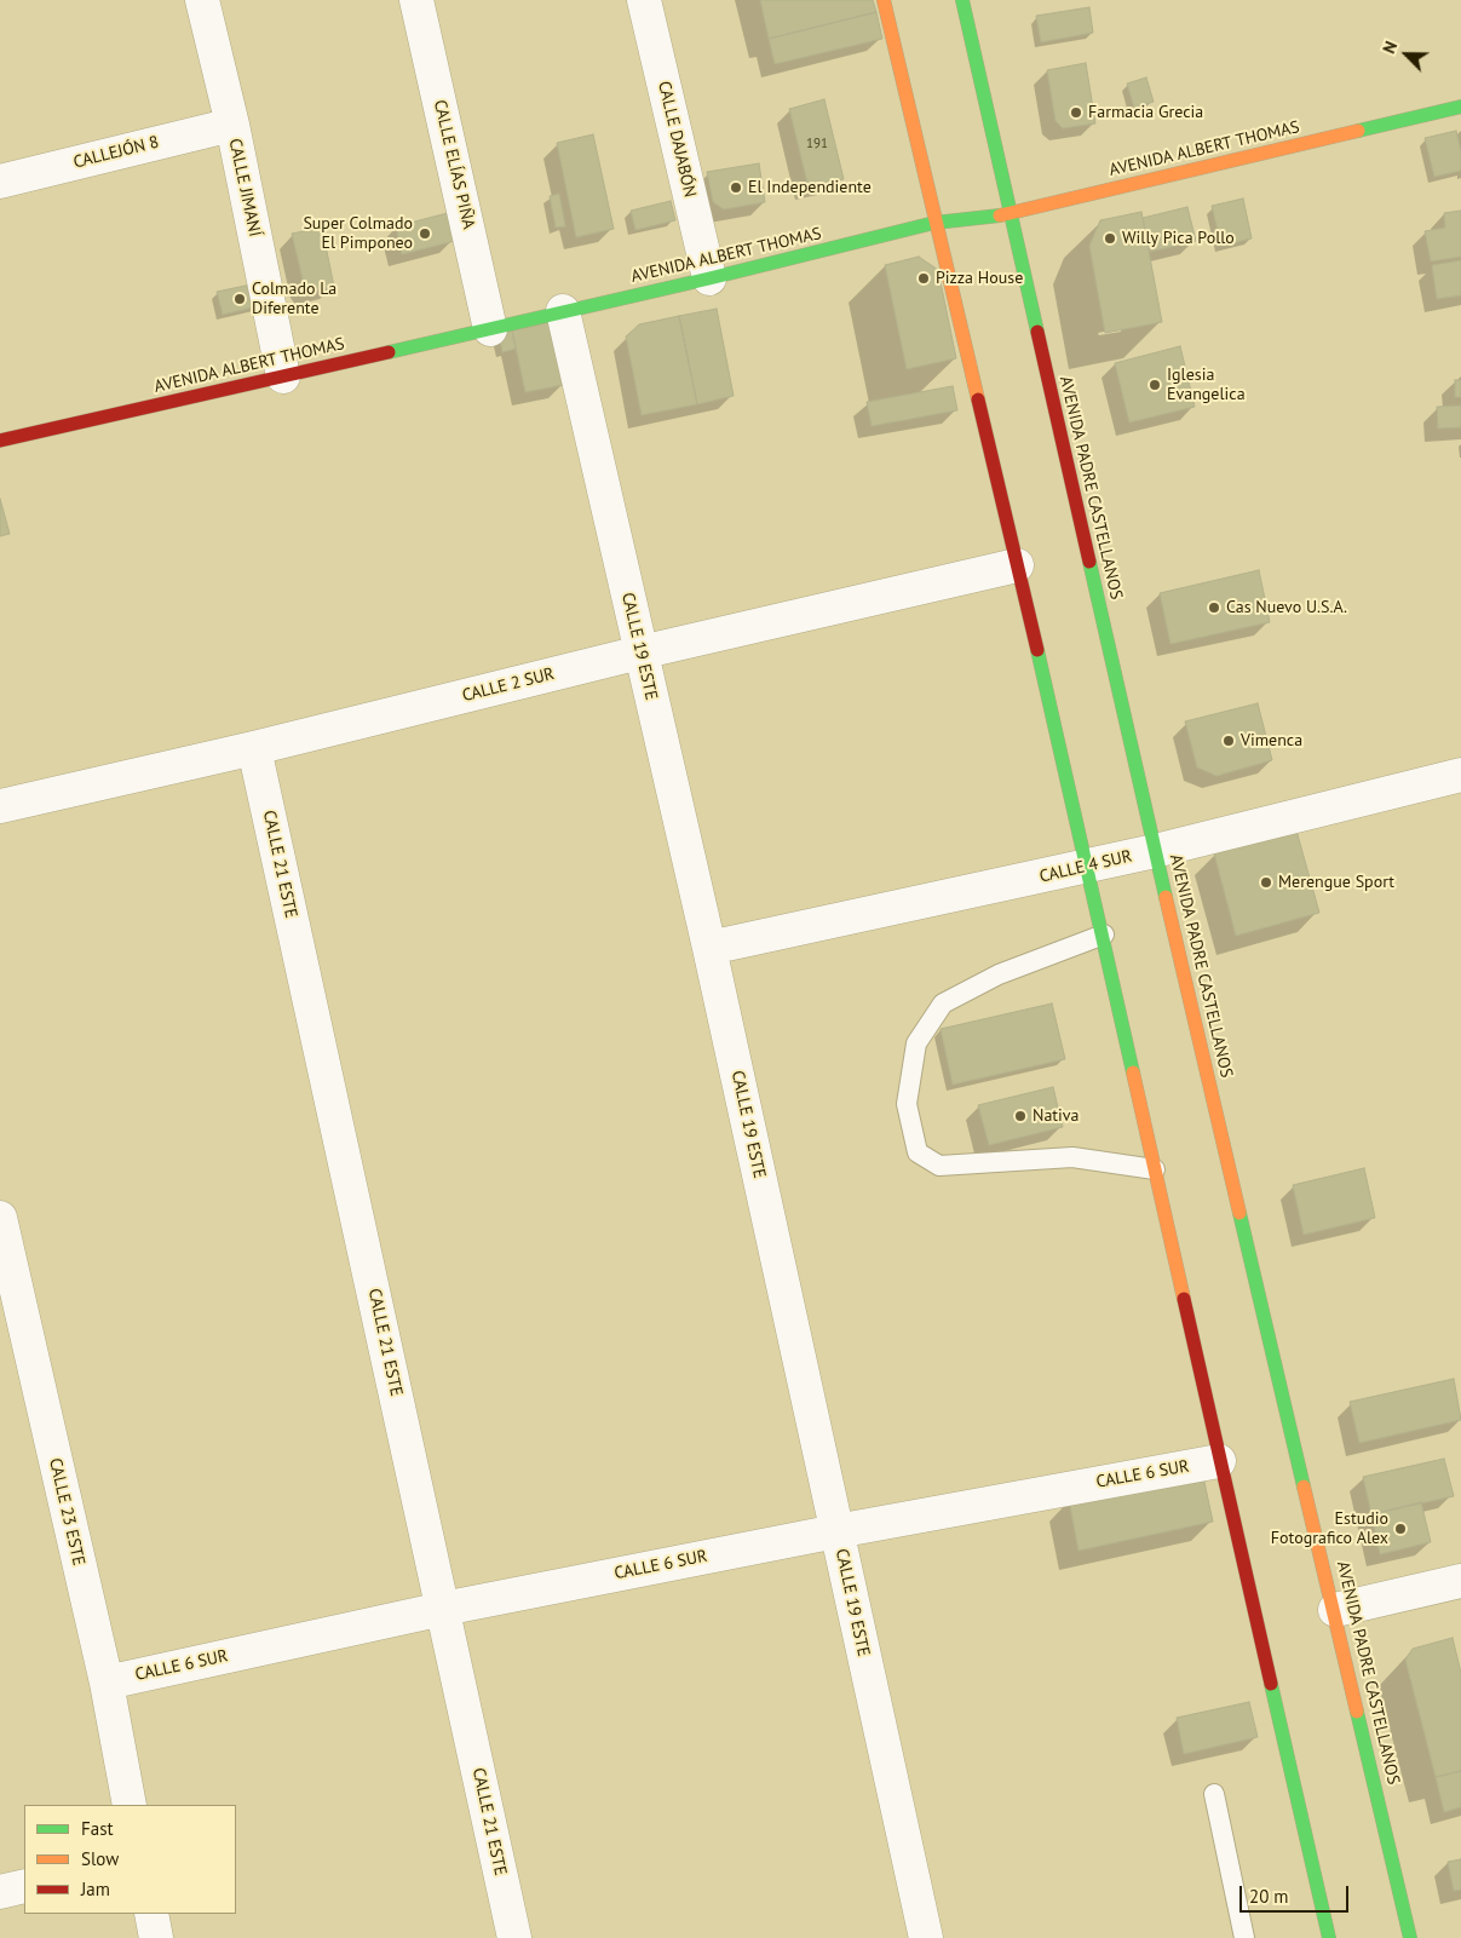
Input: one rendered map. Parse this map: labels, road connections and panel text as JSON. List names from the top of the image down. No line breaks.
{"streets":{"main road":["AVENIDA ALBERT THOMAS","AVENIDA PADRE CASTELLANOS"],"street":["CALLE DAJABÓN","CALLEJÓN 8","CALLE ELÍAS PIÑA","CALLE JIMANÍ","CALLE 19 ESTE","CALLE 2 SUR","CALLE 21 ESTE","CALLE 4 SUR","CALLE 6 SUR","CALLE 23 ESTE"]},"crossings":[["CALLE DAJABÓN","AVENIDA ALBERT THOMAS"],["AVENIDA ALBERT THOMAS","CALLE ELÍAS PIÑA"],["AVENIDA ALBERT THOMAS","CALLE JIMANÍ"],["AVENIDA ALBERT THOMAS","AVENIDA PADRE CASTELLANOS"],["AVENIDA ALBERT THOMAS","CALLE 19 ESTE"],["CALLEJÓN 8","CALLE JIMANÍ"],["AVENIDA PADRE CASTELLANOS","CALLE 4 SUR"],["CALLE 19 ESTE","CALLE 2 SUR"],["CALLE 19 ESTE","CALLE 4 SUR"],["CALLE 19 ESTE","CALLE 6 SUR"],["CALLE 2 SUR","CALLE 21 ESTE"],["CALLE 21 ESTE","CALLE 6 SUR"],["CALLE 6 SUR","CALLE 23 ESTE"]],"places":["Farmacia Grecia","El Independiente","Super Colmado El Pimponeo","Willy Pica Pollo","Pizza House","Colmado La Diferente","Iglesia Evangelica","Cas Nuevo U.S.A.","Vimenca","Merengue Sport","Nativa","Estudio Fotografico Alex"],"house_numbers":["191"],"legend":["Fast","Slow","Jam"],"scale_bar":"20 m","north":"top left"}
